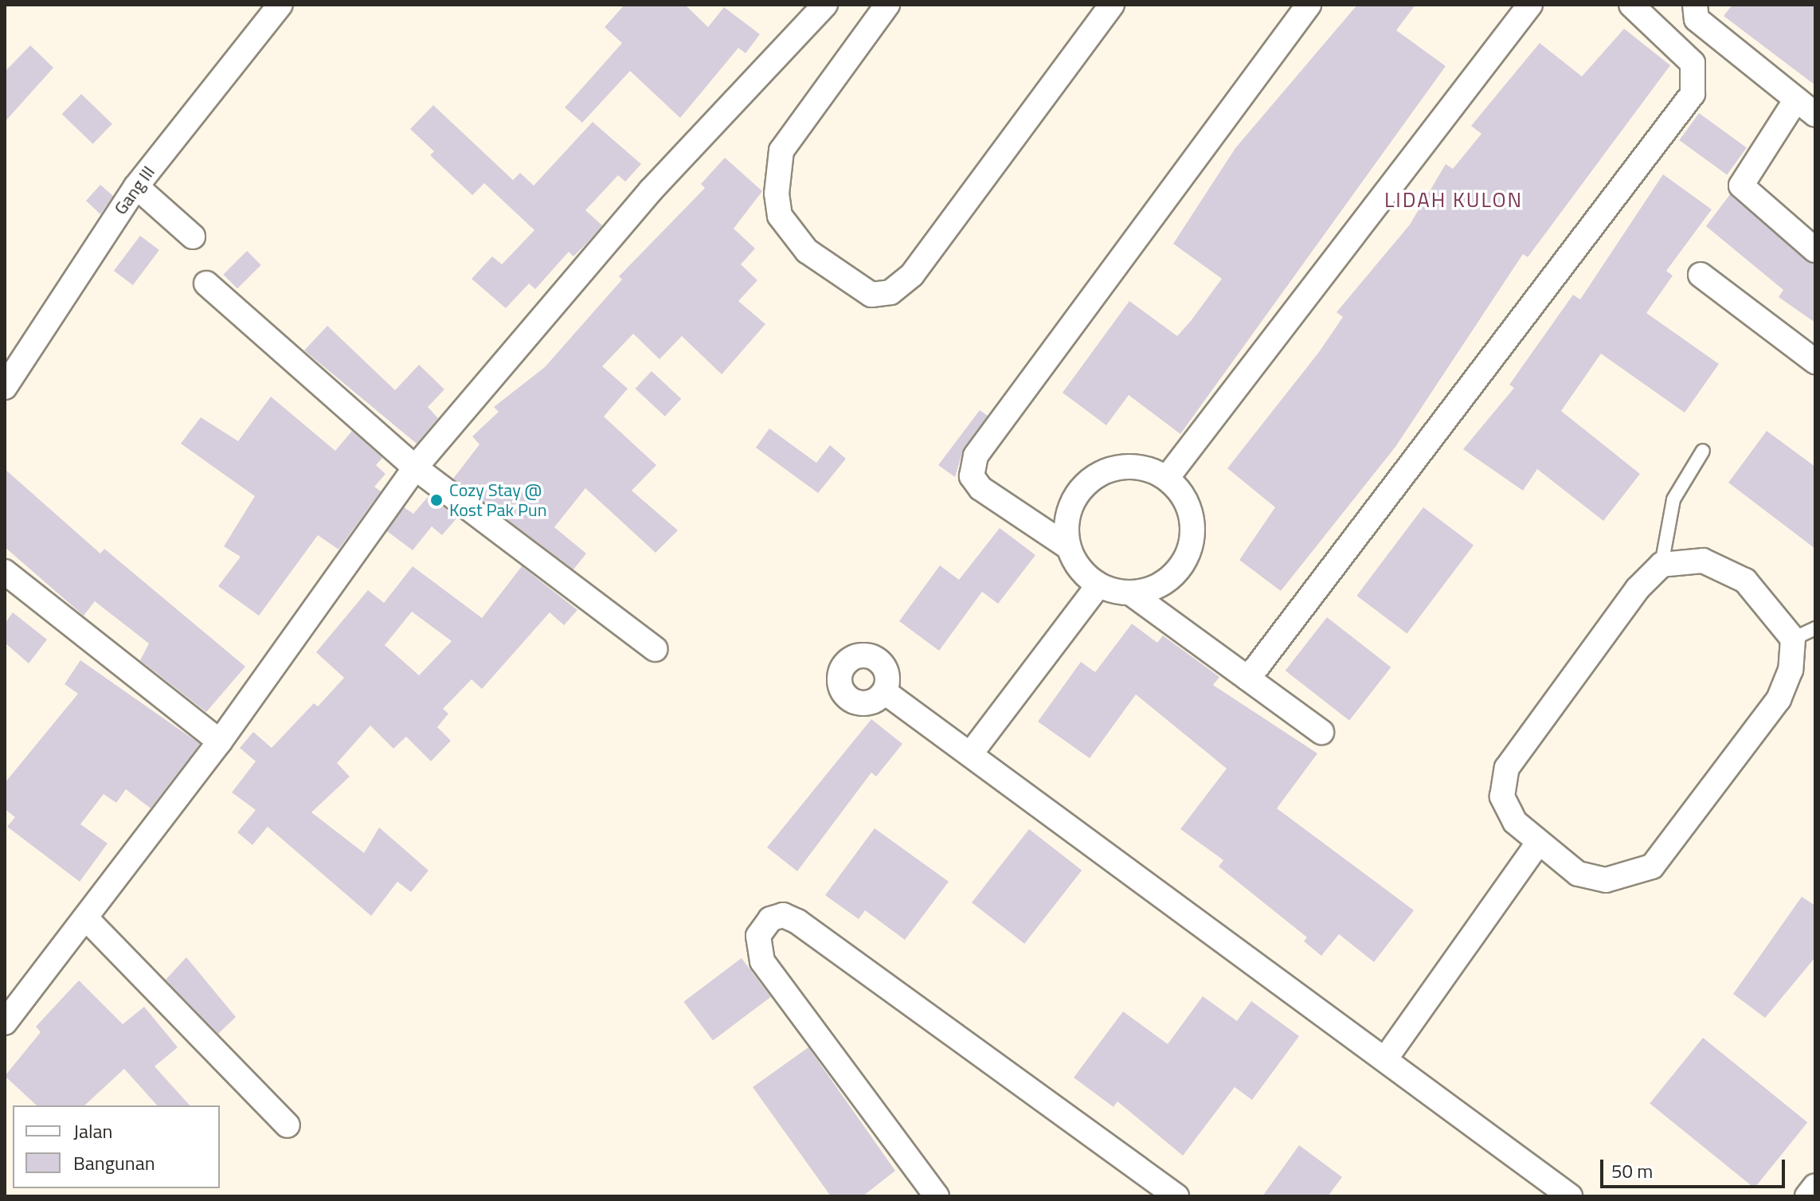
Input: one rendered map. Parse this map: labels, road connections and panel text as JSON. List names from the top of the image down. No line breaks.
{"streets":{"street":["Gang III"]},"districts":["LIDAH KULON"],"places":["Cozy Stay @ Kost Pak Pun"],"legend":["Jalan","Bangunan"],"scale_bar":"50 m"}
